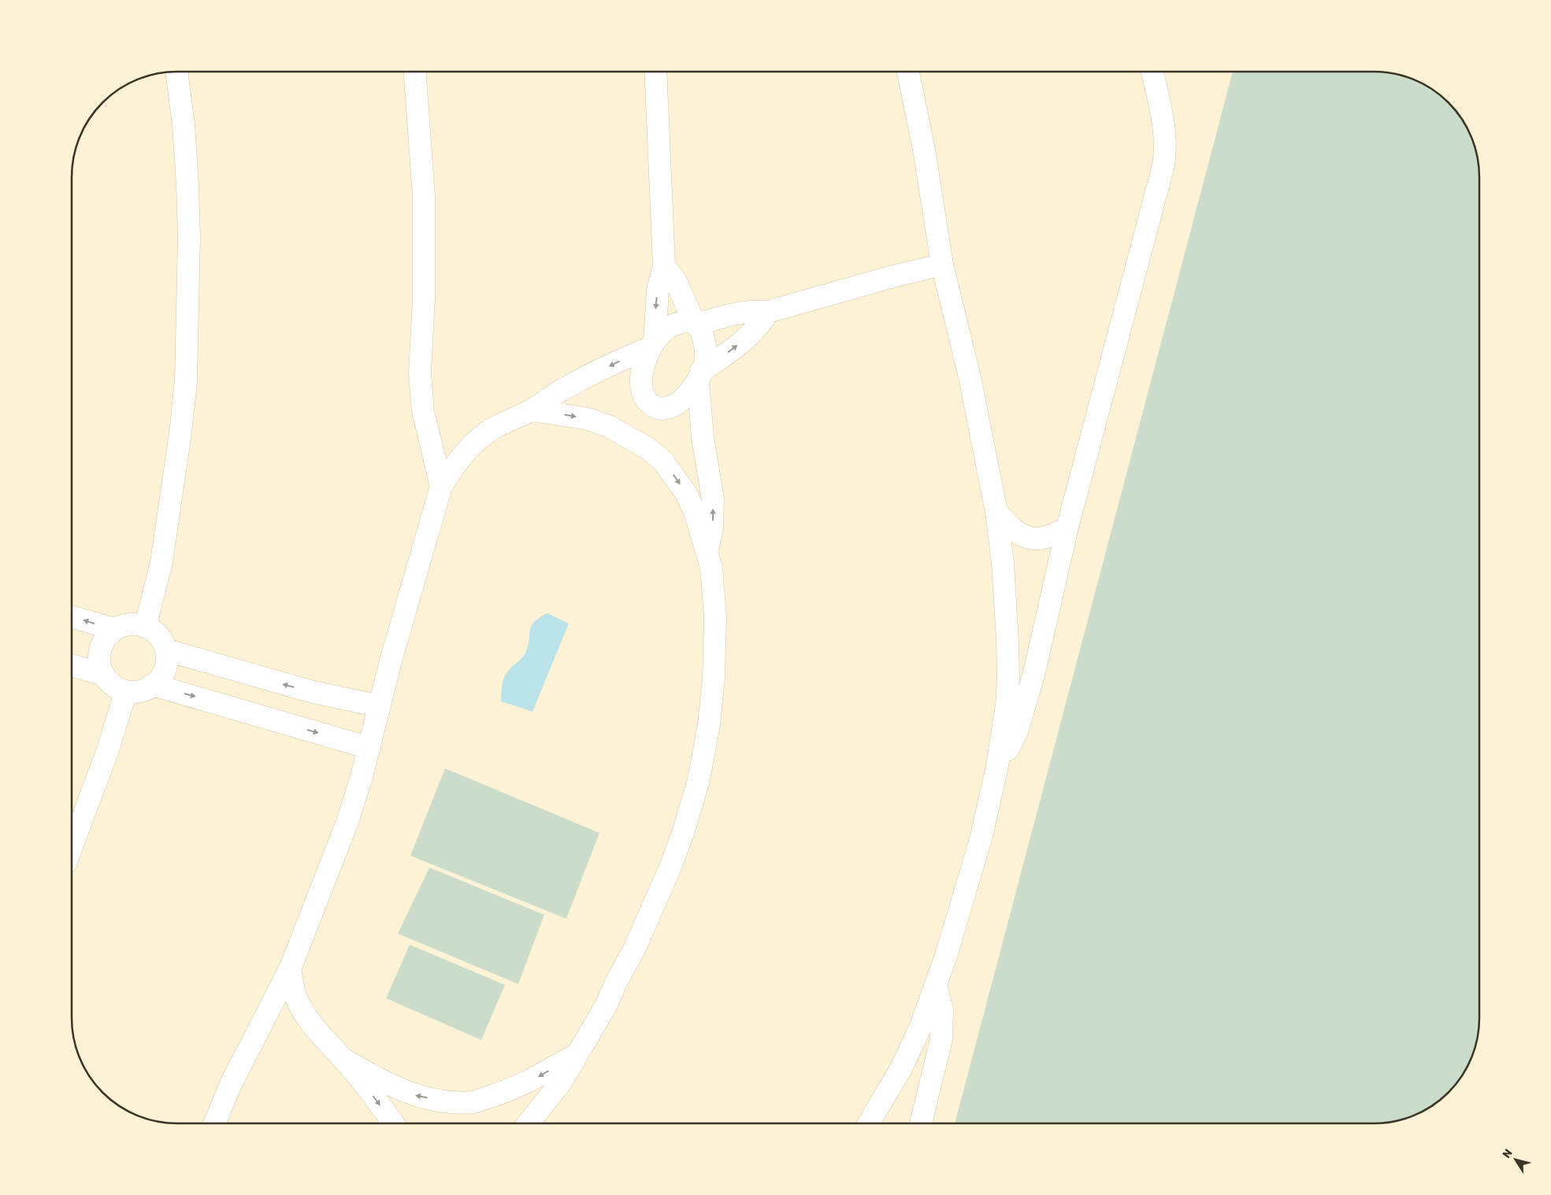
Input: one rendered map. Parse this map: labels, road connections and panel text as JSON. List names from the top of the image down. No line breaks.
{"north":"top left"}
